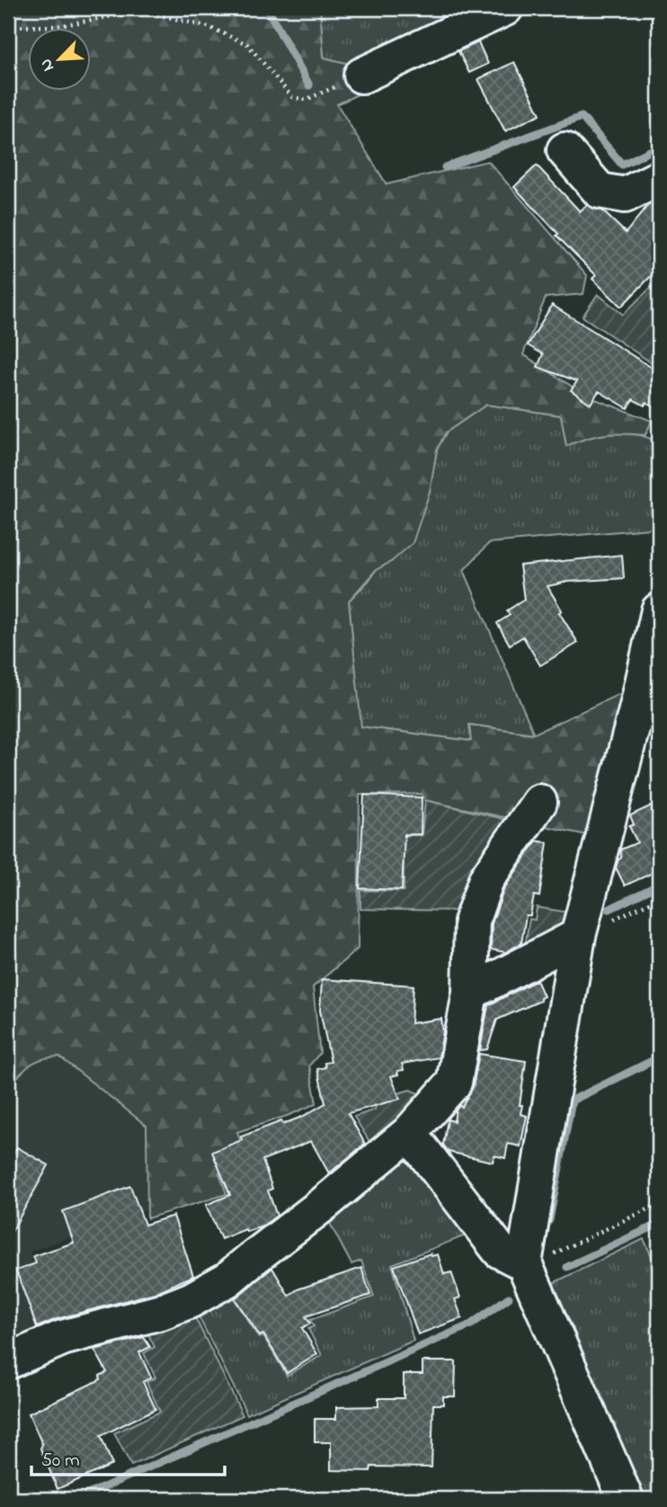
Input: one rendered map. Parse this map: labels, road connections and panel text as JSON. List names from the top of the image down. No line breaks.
{"scale_bar":"50 m","north":"bottom left"}
